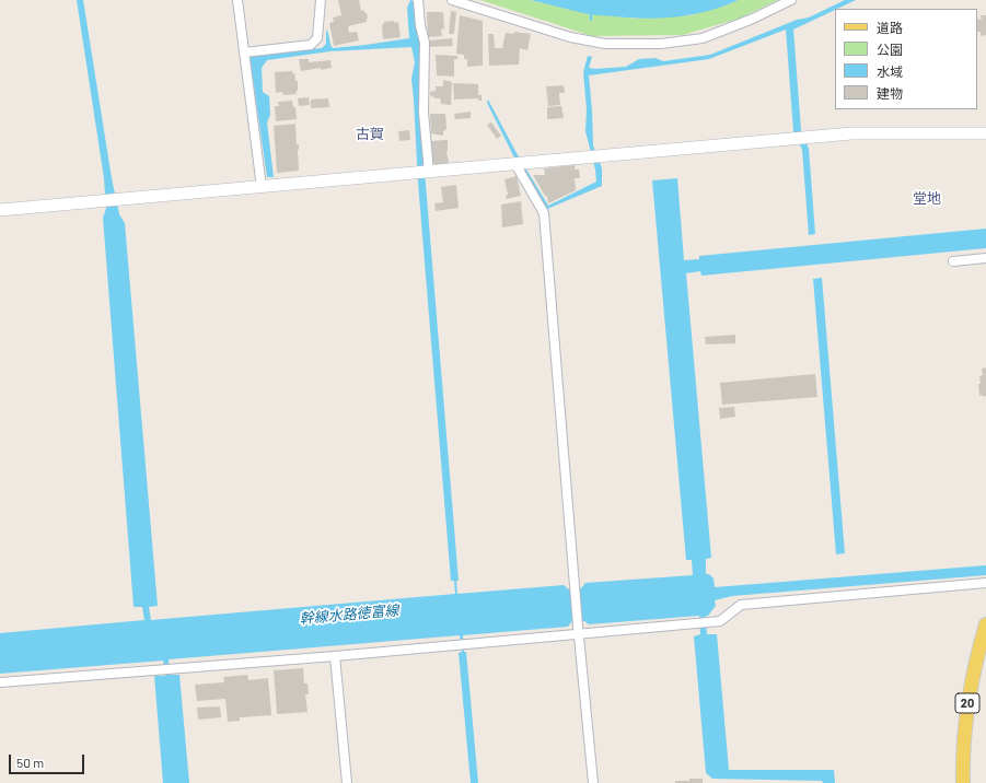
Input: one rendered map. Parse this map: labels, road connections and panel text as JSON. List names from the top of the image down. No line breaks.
{"streets":{"main road":["20"]},"districts":["古賀","堂地"],"water":["幹線水路徳富線"],"legend":["道路","公園","水域","建物"],"scale_bar":"50 m"}
